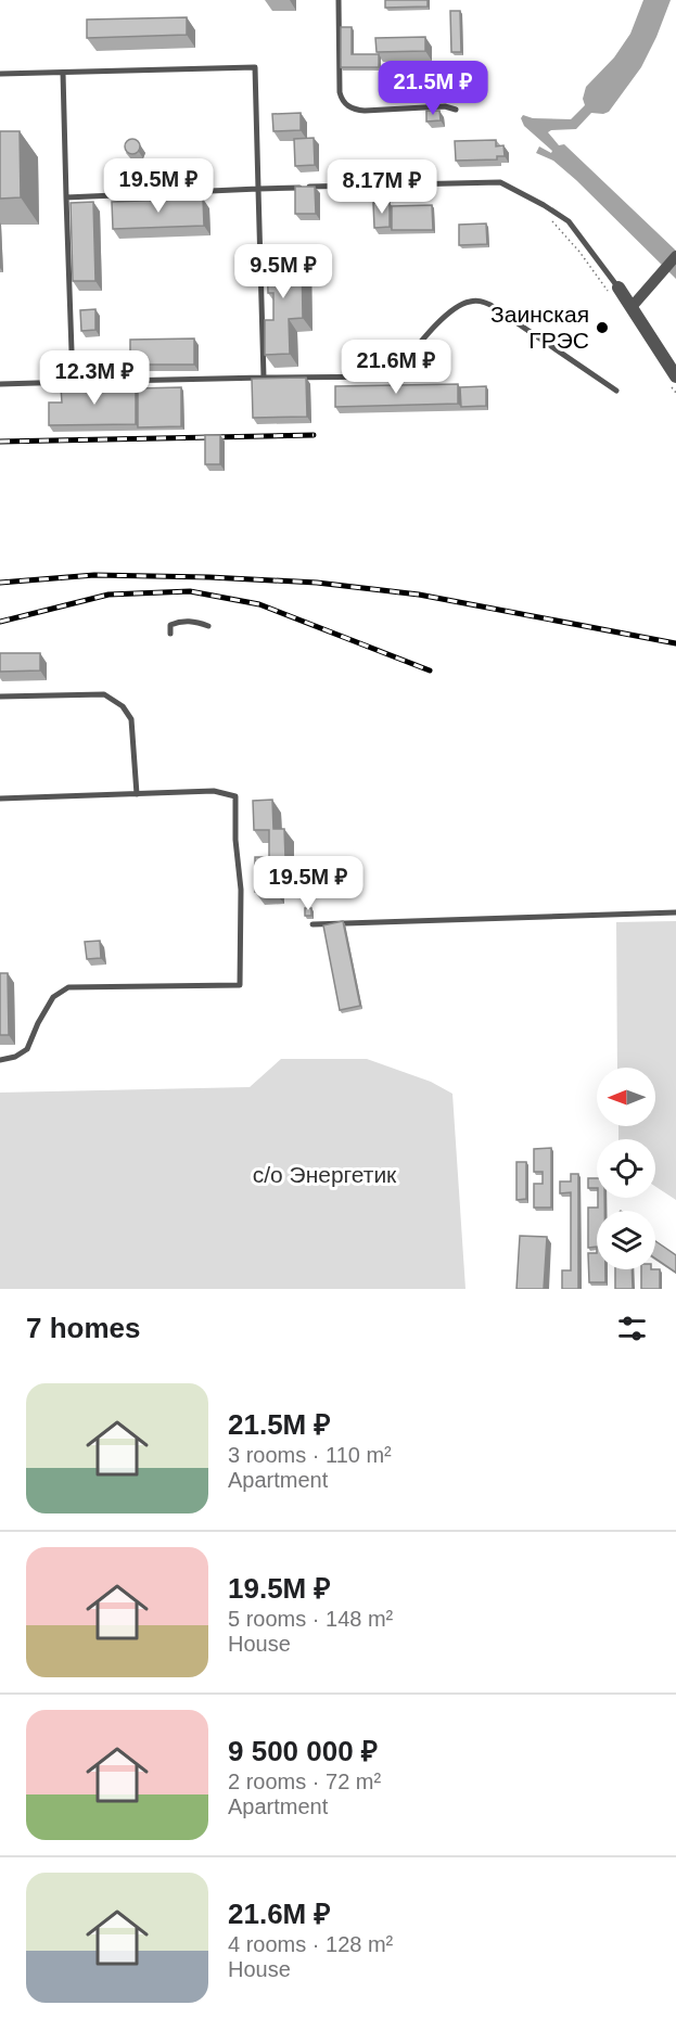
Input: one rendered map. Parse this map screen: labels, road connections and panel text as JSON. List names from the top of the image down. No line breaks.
{"parks":["с/о Энергетик"],"places":["Заинская ГРЭС"],"north":"left","page":{"price":["21.5M ₽","19.5M ₽","8.17M ₽","9.5M ₽","21.6M ₽","12.3M ₽","19.5M ₽"],"heading":"7 homes","list":[{"name":"21.5M ₽","note":"3 rooms · 110 m² · Apartment"},{"name":"19.5M ₽","note":"5 rooms · 148 m² · House"},{"name":"9 500 000 ₽","note":"2 rooms · 72 m² · Apartment"},{"name":"21.6M ₽","note":"4 rooms · 128 m² · House"}]}}
